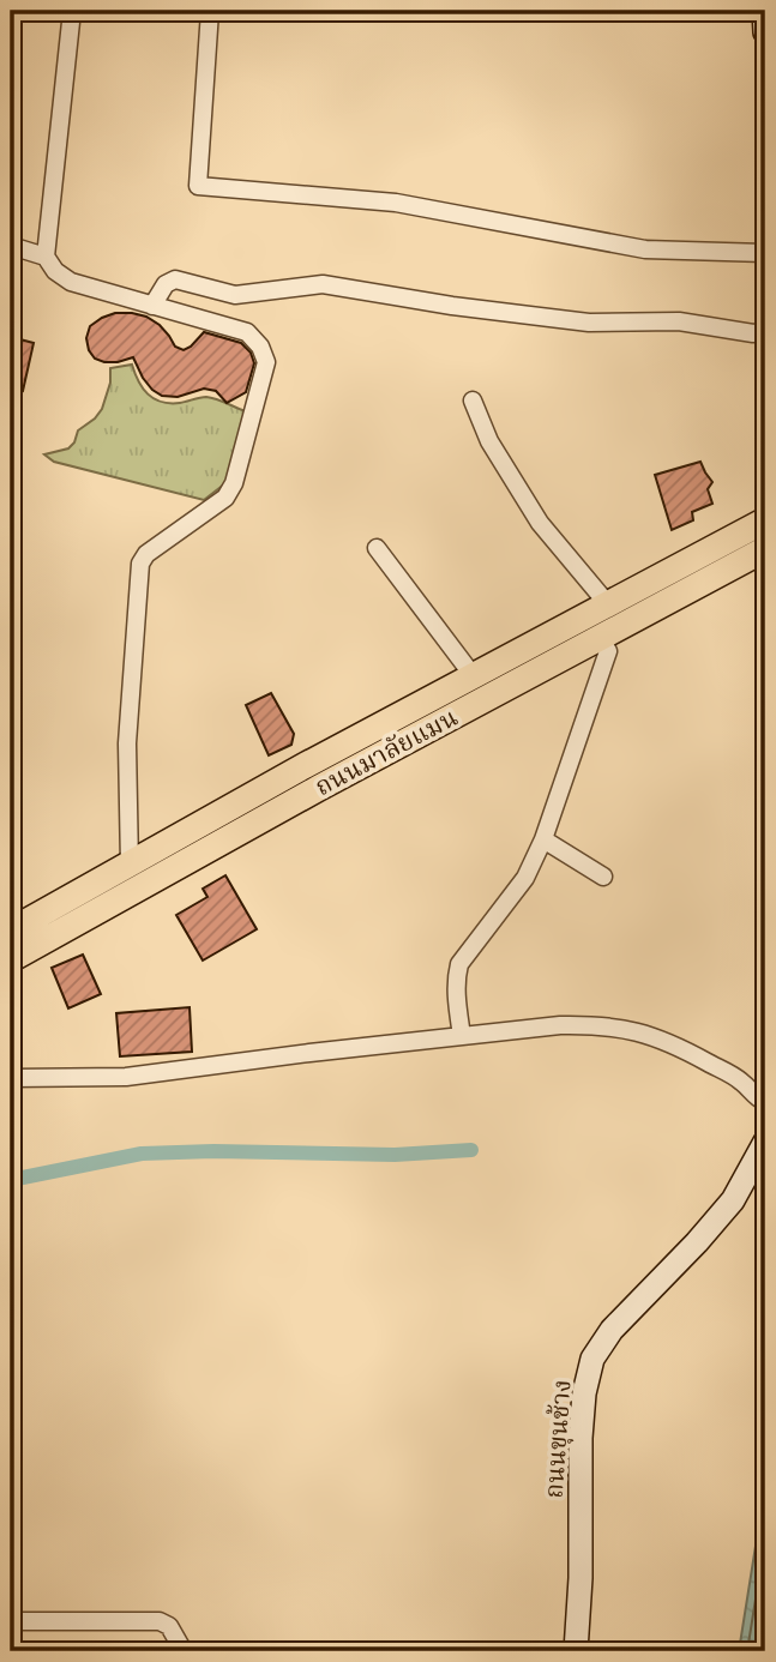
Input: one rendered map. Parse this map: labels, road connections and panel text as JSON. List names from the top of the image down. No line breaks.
{"streets":{"main road":["ถนนมาลัยแมน","ถนนขุนช้าง"]}}
